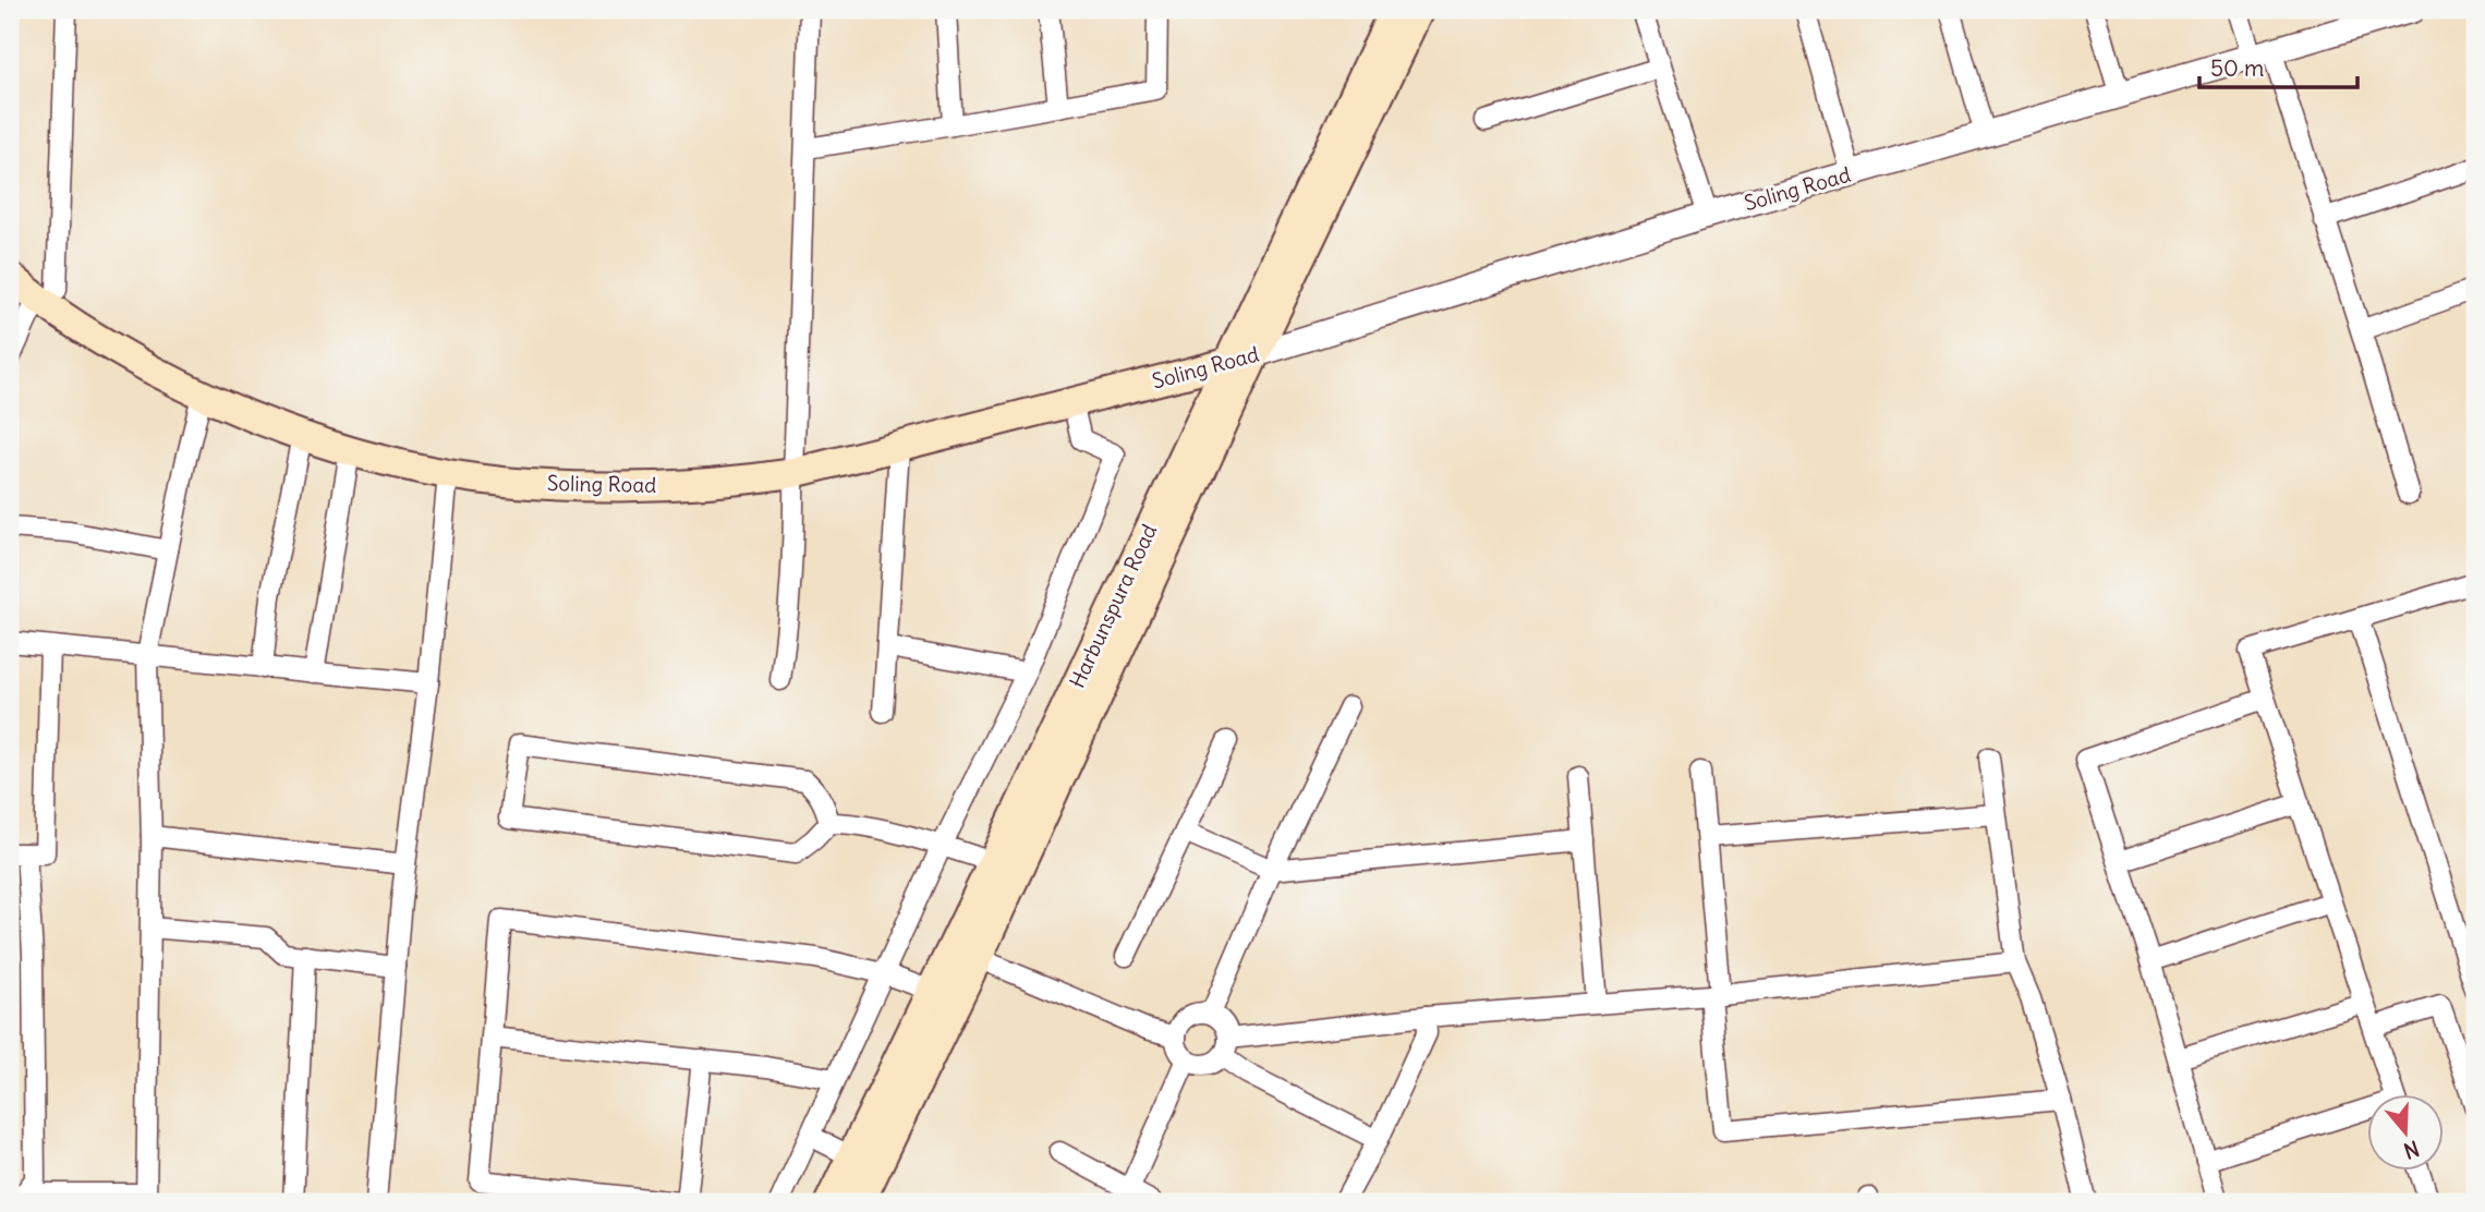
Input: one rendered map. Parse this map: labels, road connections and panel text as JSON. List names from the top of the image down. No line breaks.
{"streets":{"main road":["Soling Road","Harbunspura Road"]},"crossings":[["Soling Road","Harbunspura Road"]],"scale_bar":"50 m","north":"bottom"}
